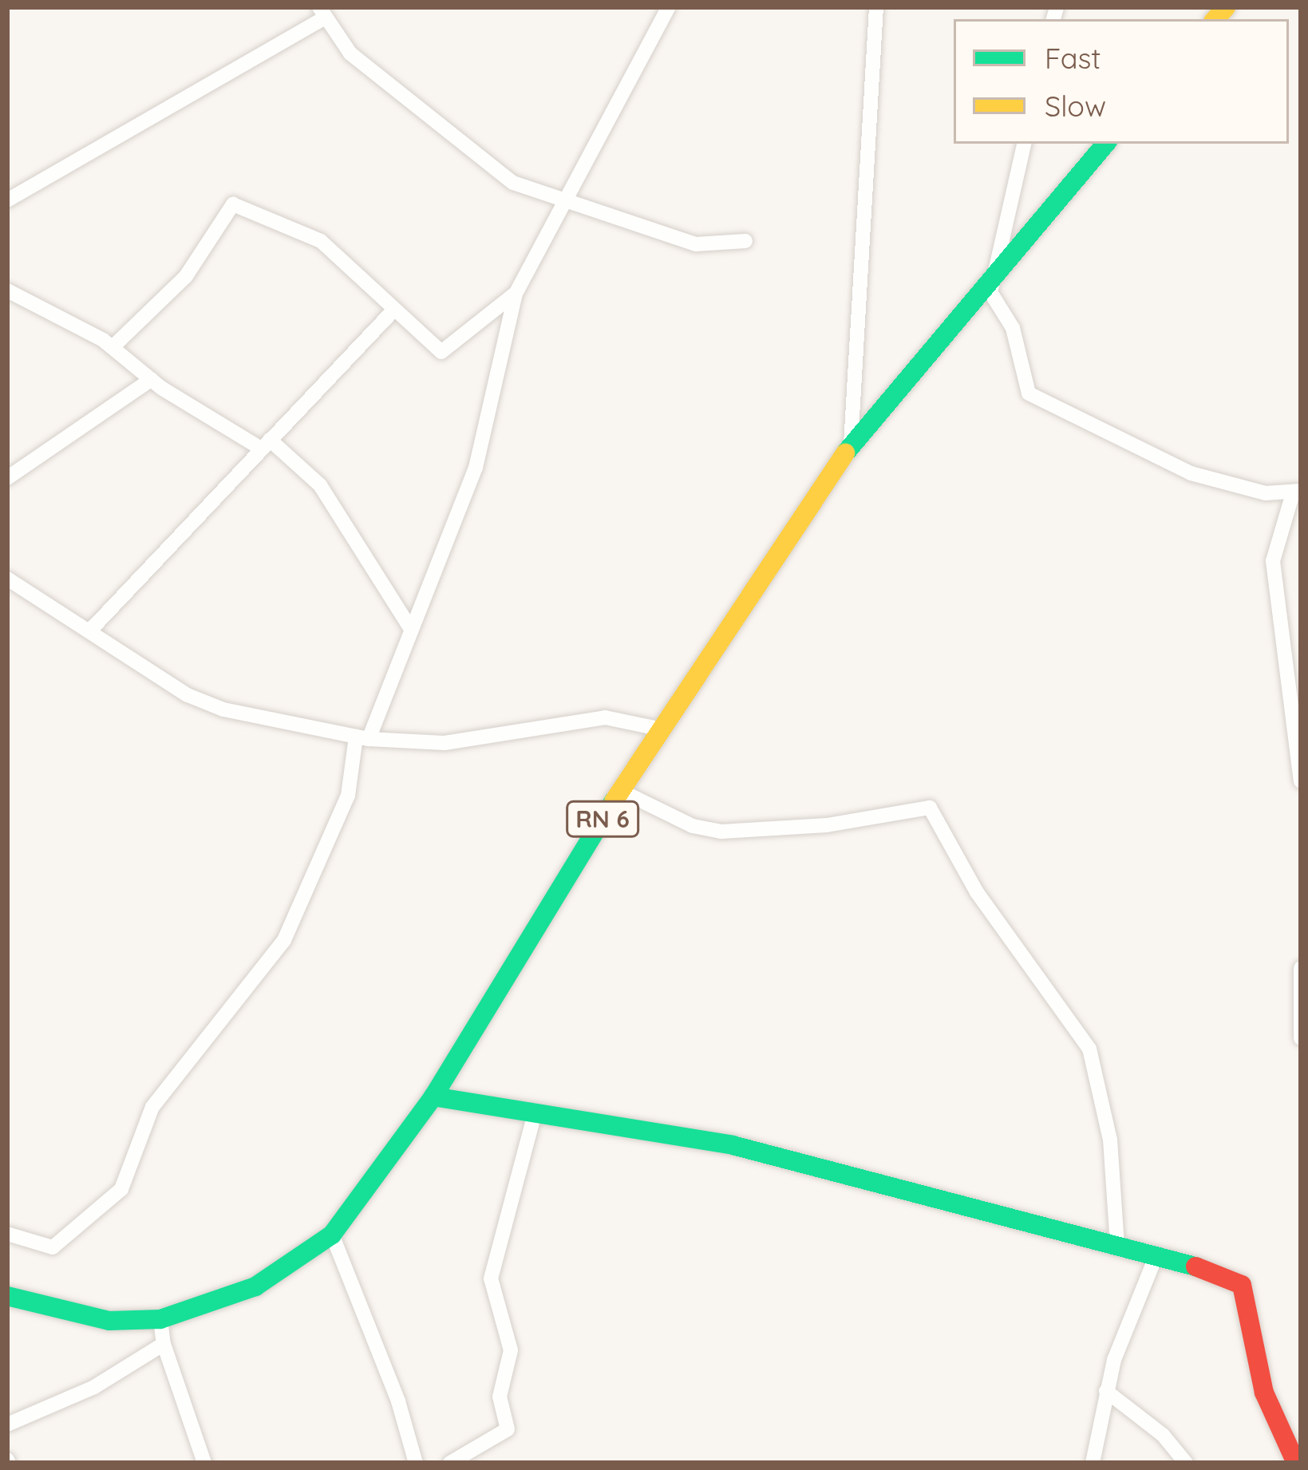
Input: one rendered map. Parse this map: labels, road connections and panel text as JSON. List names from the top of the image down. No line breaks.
{"streets":{"main road":["RN 6"]},"legend":["Fast","Slow"]}
